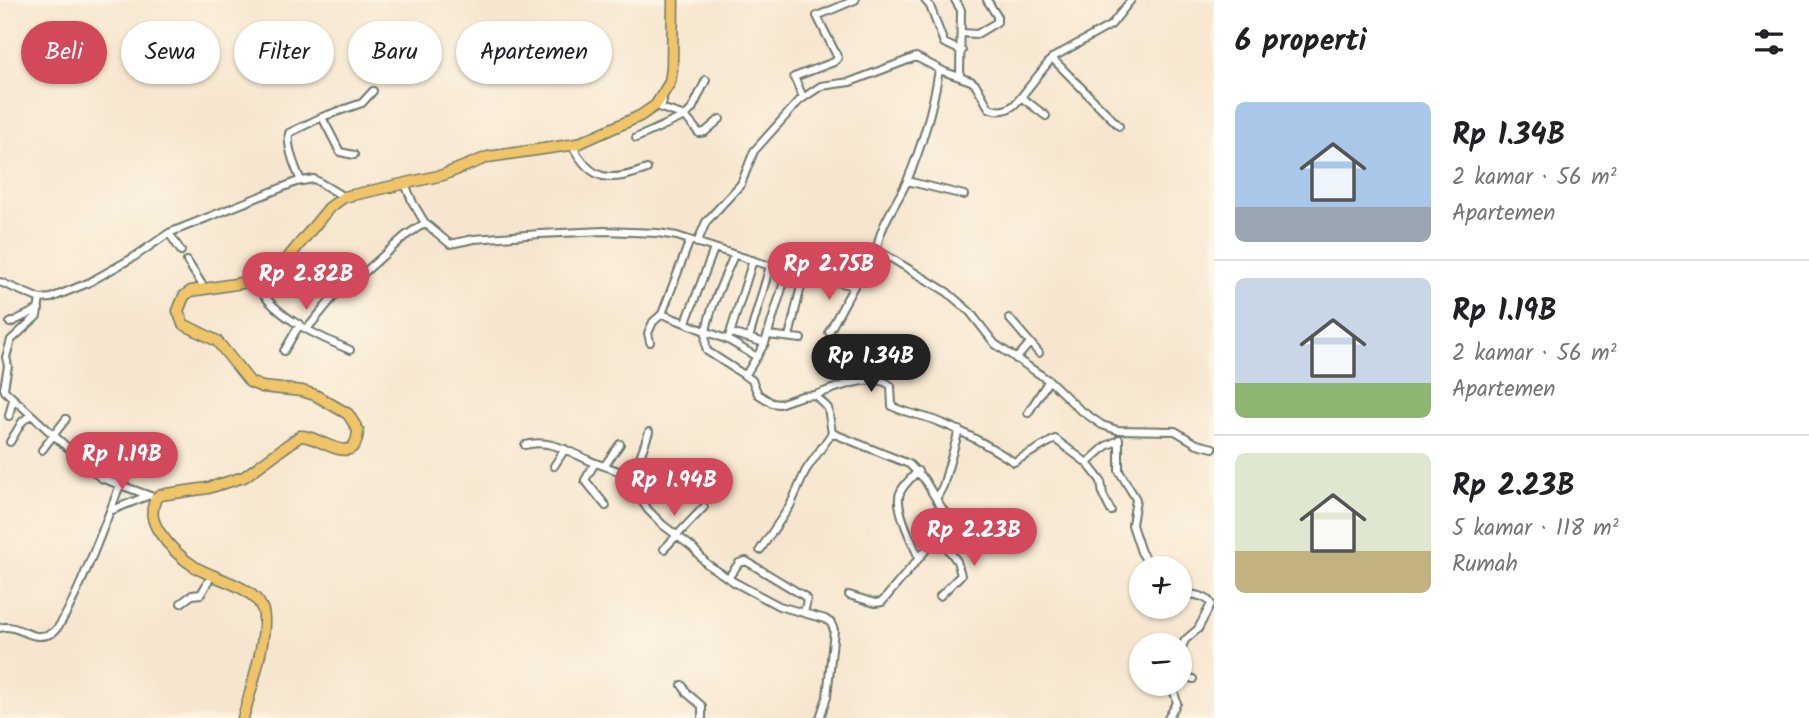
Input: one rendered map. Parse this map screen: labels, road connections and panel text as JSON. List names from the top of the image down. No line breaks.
{"page":{"heading":"6 properti","chip":["Beli","Sewa","Filter","Baru","Apartemen"],"list":[{"name":"Rp 1.34B","note":"2 kamar · 56 m² · Apartemen"},{"name":"Rp 1.19B","note":"2 kamar · 56 m² · Apartemen"},{"name":"Rp 2.23B","note":"5 kamar · 118 m² · Rumah"}],"price":["Rp 2.75B","Rp 2.82B","Rp 1.34B","Rp 1.19B","Rp 1.94B","Rp 2.23B"],"map_buttons":["+","−"]}}
